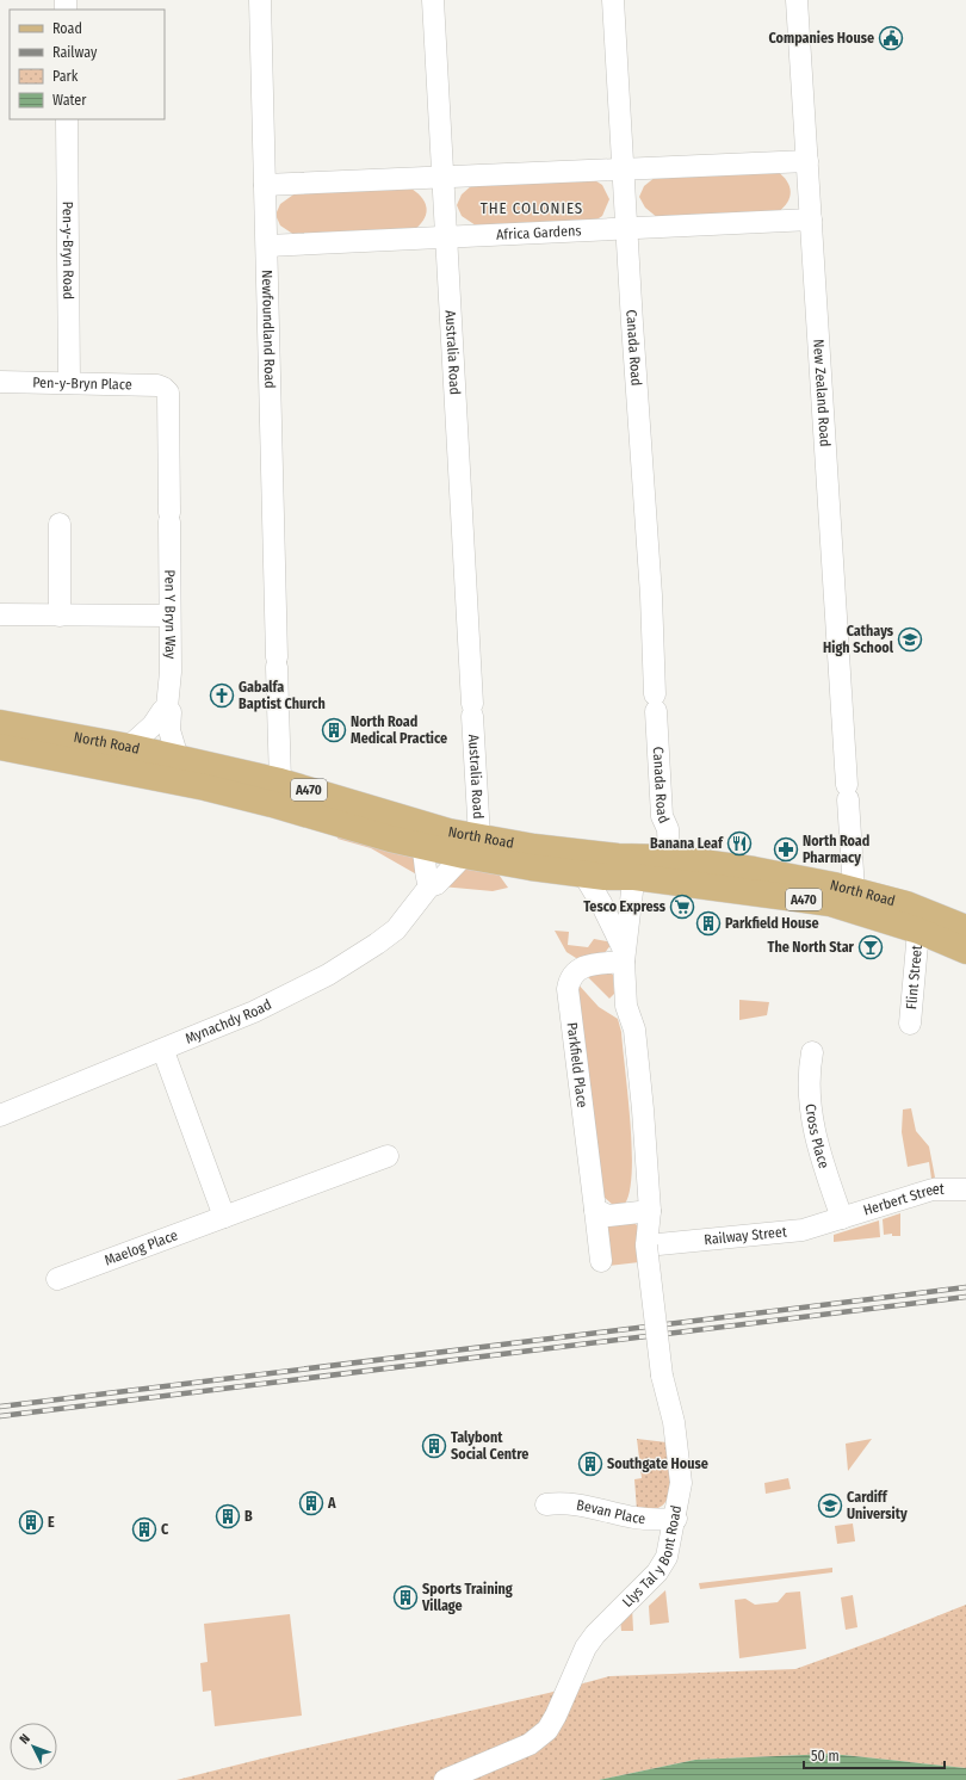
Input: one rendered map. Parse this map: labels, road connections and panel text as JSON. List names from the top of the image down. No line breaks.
{"streets":{"main road":["North Road","A470"],"street":["Africa Gardens","Pen-y-Bryn Road","Newfoundland Road","Canada Road","Australia Road","Pen-y-Bryn Place","New Zealand Road","Pen Y Bryn Way","Flint Street","Mynachdy Road","Parkfield Place","Cross Place","Herbert Street","Railway Street","Maelog Place","Bevan Place","Llys Tal y Bont Road"]},"crossings":[["Africa Gardens","Newfoundland Road"],["Africa Gardens","Canada Road"],["Africa Gardens","Australia Road"],["Africa Gardens","New Zealand Road"],["Pen-y-Bryn Road","Pen-y-Bryn Place"],["Newfoundland Road","North Road"],["Canada Road","North Road"],["Australia Road","North Road"],["Australia Road","Mynachdy Road"],["Pen-y-Bryn Place","Pen Y Bryn Way"],["New Zealand Road","North Road"],["Pen Y Bryn Way","North Road"],["North Road","Flint Street"],["North Road","Mynachdy Road"],["Cross Place","Herbert Street"],["Cross Place","Railway Street"],["Herbert Street","Railway Street"],["Railway Street","Llys Tal y Bont Road"],["Bevan Place","Llys Tal y Bont Road"]],"districts":["THE COLONIES"],"places":{"public building":["Companies House"],"school or university":["Cathays High School","Cardiff University"],"church":["Gabalfa Baptist Church"],"building":["North Road Medical Practice","Parkfield House","Talybont Social Centre","Southgate House","A","B","E","C","Sports Training Village"],"restaurant":["Banana Leaf"],"pharmacy":["North Road Pharmacy"],"supermarket":["Tesco Express"],"bar":["The North Star"]},"legend":["Road","Railway","Park","Water"],"scale_bar":"50 m","north":"top left"}
